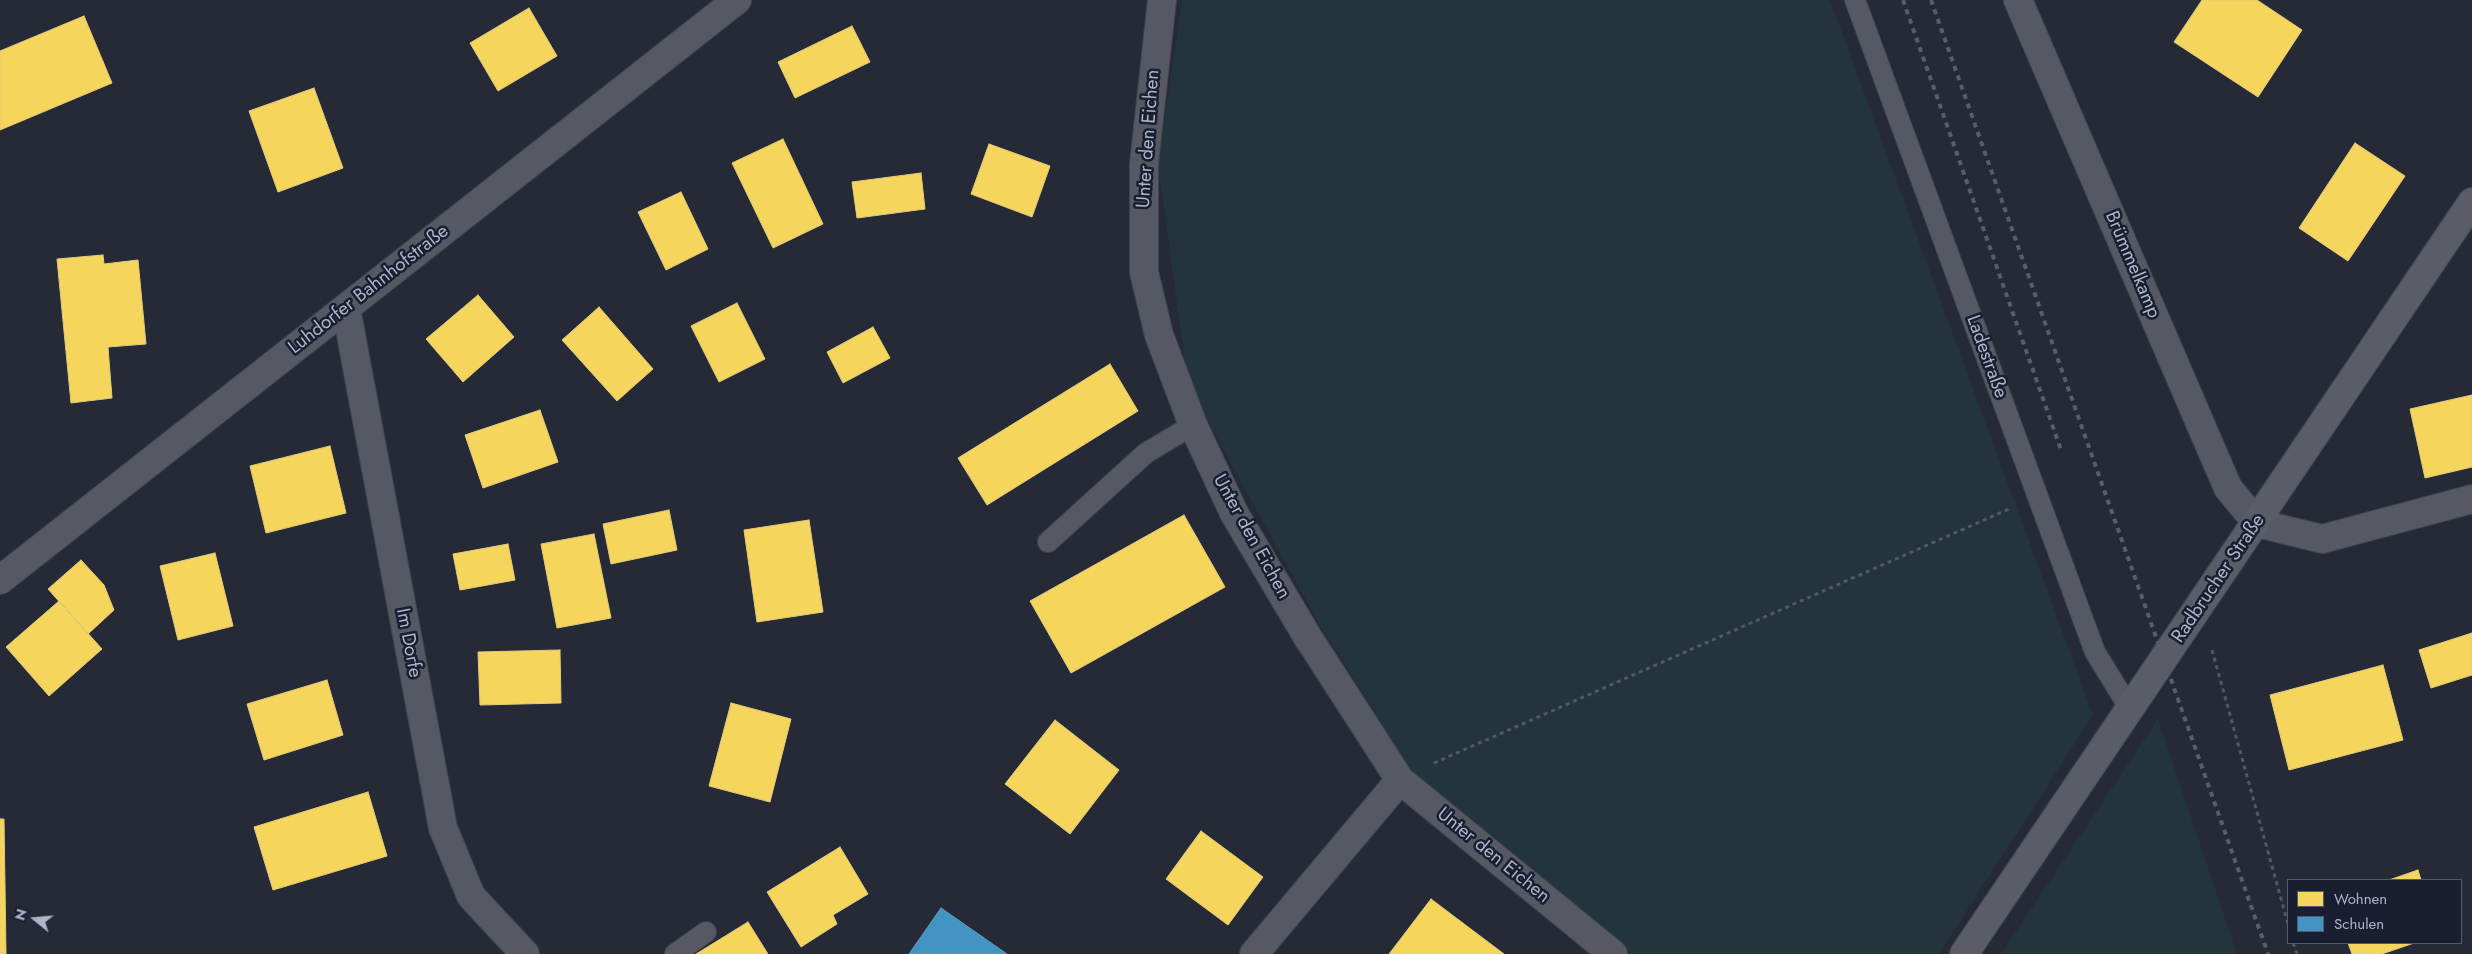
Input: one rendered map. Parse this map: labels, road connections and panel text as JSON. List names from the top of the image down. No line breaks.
{"streets":{"street":["Unter den Eichen","Brümmelkamp","Luhdorfer Bahnhofstraße","Radbrucher Straße","Im Dorfe"],"lane":["Ladestraße"]},"crossings":[["Brümmelkamp","Radbrucher Straße"],["Luhdorfer Bahnhofstraße","Im Dorfe"],["Ladestraße","Radbrucher Straße"]],"legend":["Wohnen","Schulen"],"north":"left"}
